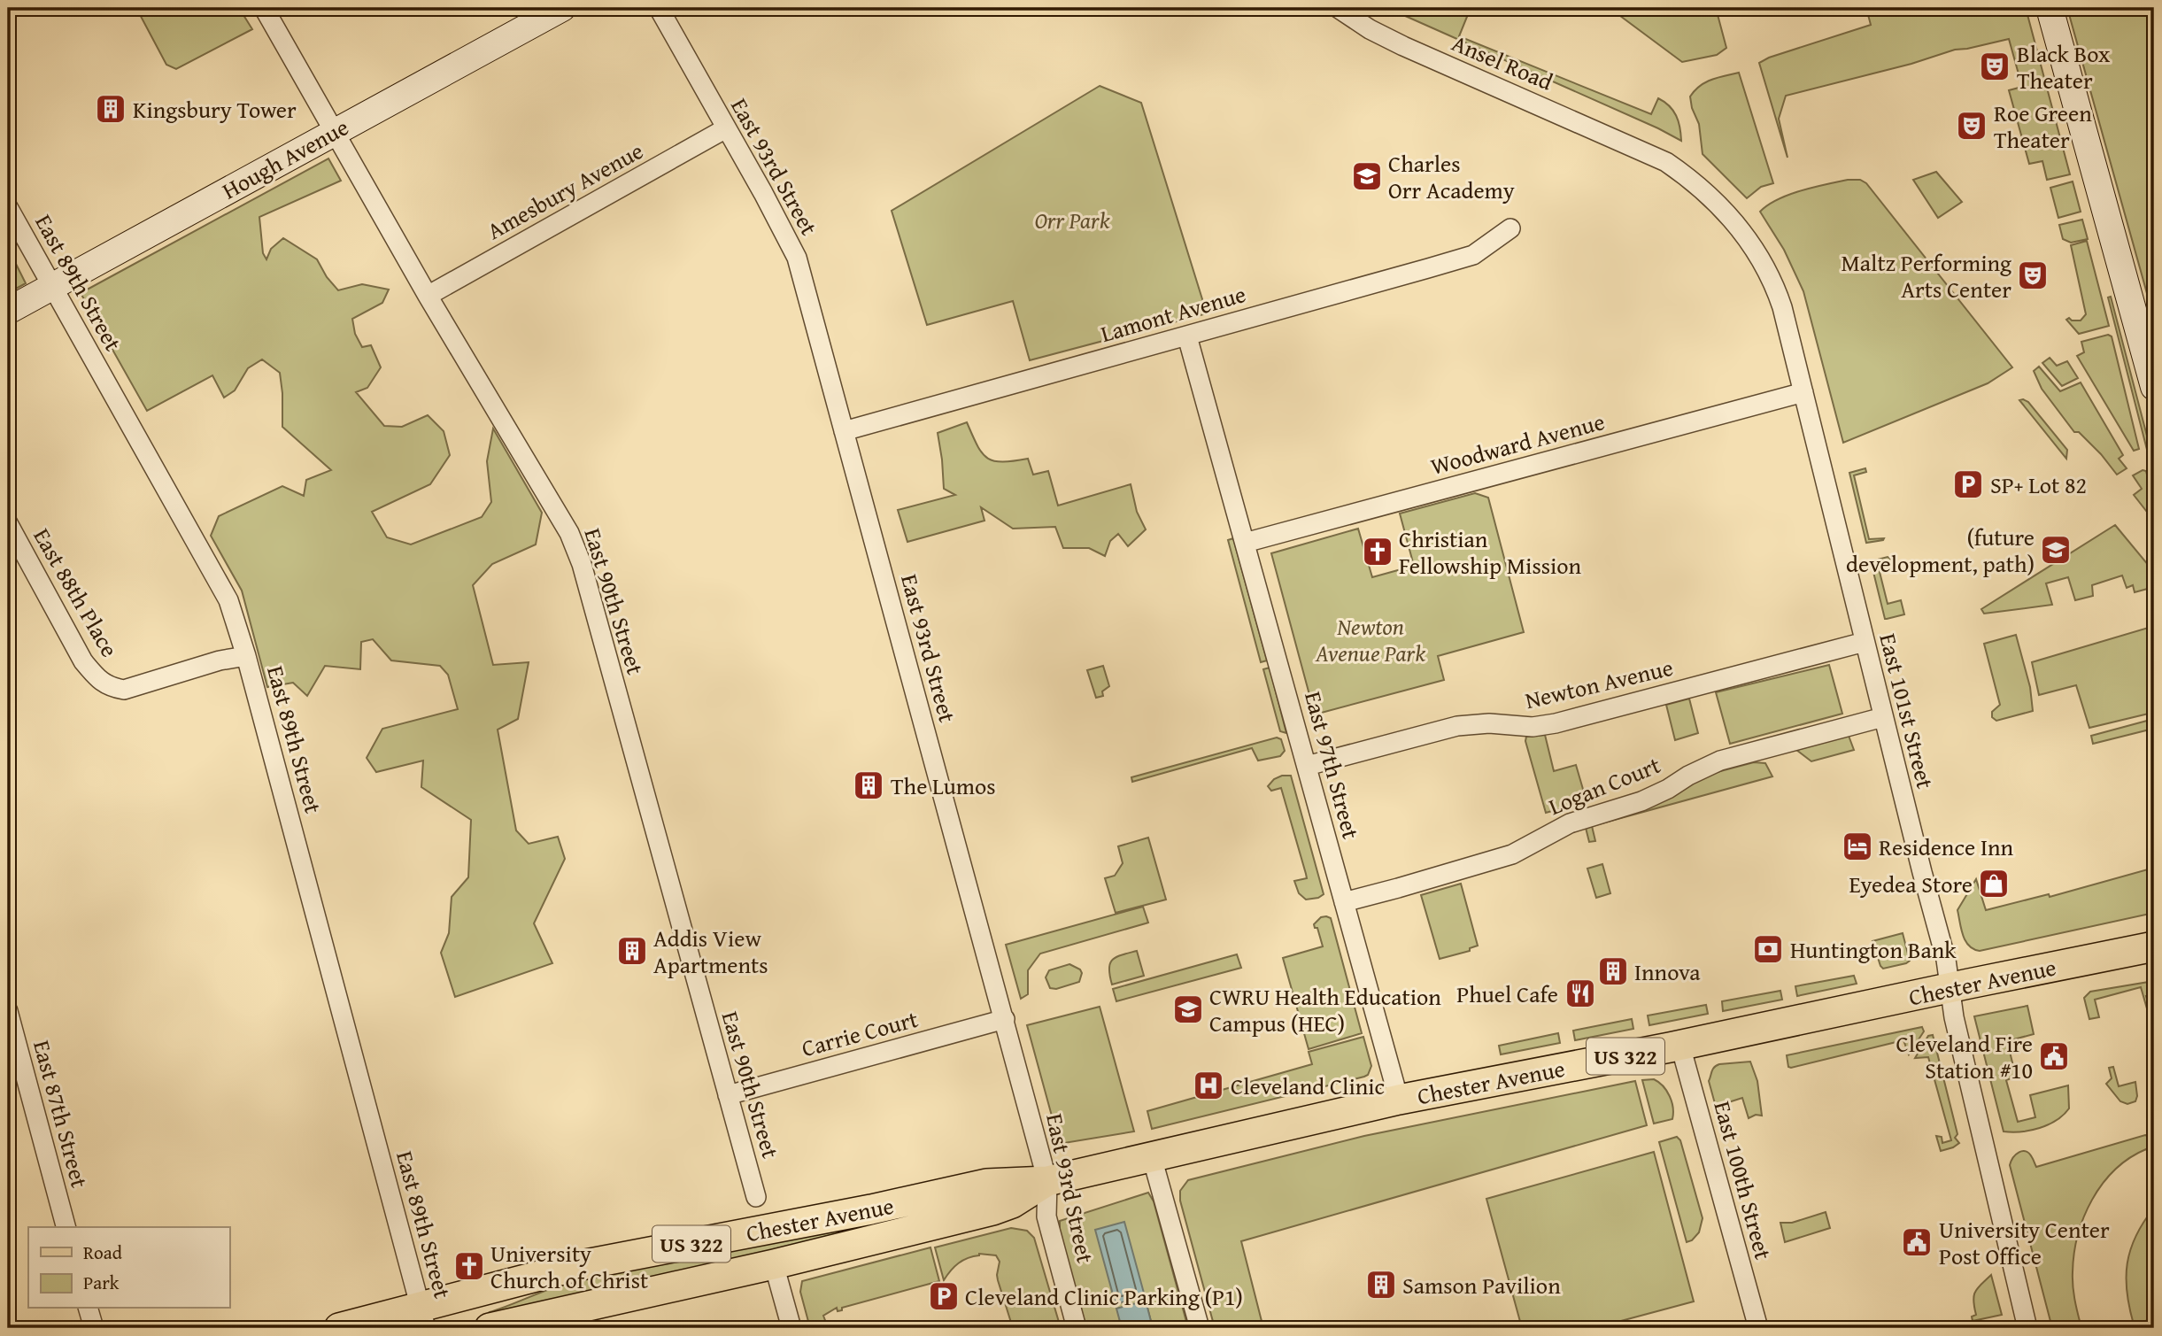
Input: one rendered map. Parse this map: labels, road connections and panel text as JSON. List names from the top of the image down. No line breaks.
{"streets":{"main road":["Chester Avenue","US 322"],"street":["Ansel Road","Hough Avenue","East 93rd Street","Amesbury Avenue","East 89th Street","Lamont Avenue","Woodward Avenue","East 88th Place","East 90th Street","Newton Avenue","East 101st Street","East 97th Street","Logan Court","Carrie Court","East 87th Street","East 100th Street"]},"crossings":[["Ansel Road","East 101st Street"],["Hough Avenue","East 89th Street"],["Hough Avenue","East 90th Street"],["East 93rd Street","Amesbury Avenue"],["East 93rd Street","Lamont Avenue"],["East 93rd Street","Chester Avenue"],["East 93rd Street","Carrie Court"],["Amesbury Avenue","East 90th Street"],["East 89th Street","East 88th Place"],["East 89th Street","Chester Avenue"],["Lamont Avenue","East 97th Street"],["Woodward Avenue","East 101st Street"],["Woodward Avenue","East 97th Street"],["East 90th Street","Carrie Court"],["Newton Avenue","East 101st Street"],["Newton Avenue","East 97th Street"],["East 101st Street","Logan Court"],["East 101st Street","Chester Avenue"],["East 97th Street","Logan Court"],["East 97th Street","Chester Avenue"],["Chester Avenue","East 100th Street"]],"parks":["Orr Park","Newton Avenue Park"],"places":{"theatre":["Black Box Theater","Roe Green Theater","Maltz Performing Arts Center"],"building":["Kingsbury Tower","The Lumos","Addis View Apartments","Innova","Samson Pavilion"],"school or university":["Charles Orr Academy","(future development, path)","CWRU Health Education Campus (HEC)"],"parking":["SP+ Lot 82","Cleveland Clinic Parking (P1)"],"church":["Christian Fellowship Mission","University Church of Christ"],"hotel":["Residence Inn"],"shop":["Eyedea Store"],"bank":["Huntington Bank"],"restaurant":["Phuel Cafe"],"public building":["Cleveland Fire Station #10","University Center Post Office"],"hospital":["Cleveland Clinic"]},"legend":["Road","Park"]}
